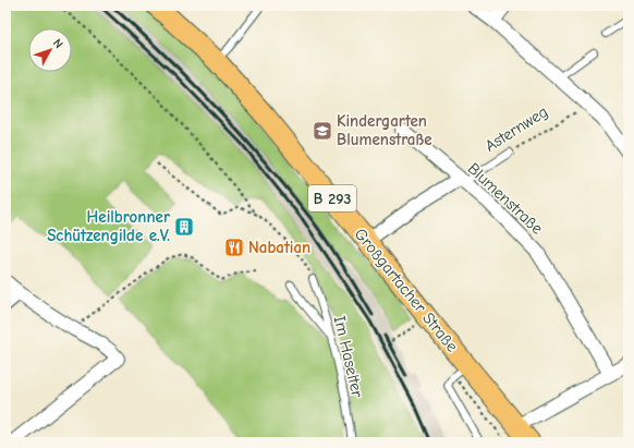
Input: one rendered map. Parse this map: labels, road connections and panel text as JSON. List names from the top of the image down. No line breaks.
{"streets":{"main road":["B 293","Großgartacher Straße"],"street":["Asternweg","Blumenstraße"],"lane":["Im Haselter"]},"crossings":[["Asternweg","Blumenstraße"],["Asternweg","Großgartacher Straße"]],"places":{"school or university":["Kindergarten Blumenstraße"],"building":["Heilbronner Schützengilde e.V."],"restaurant":["Nabatian"]},"north":"top right"}
